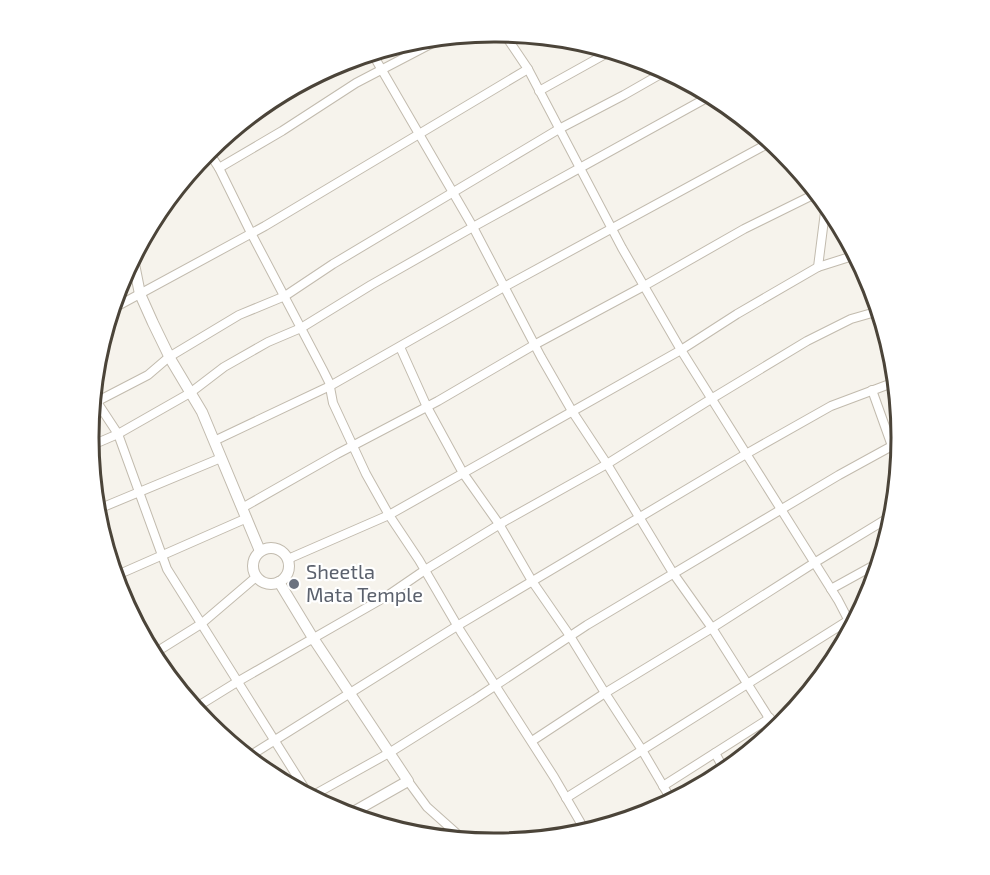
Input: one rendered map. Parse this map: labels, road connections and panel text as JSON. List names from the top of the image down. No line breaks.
{"places":["Sheetla Mata Temple"]}
